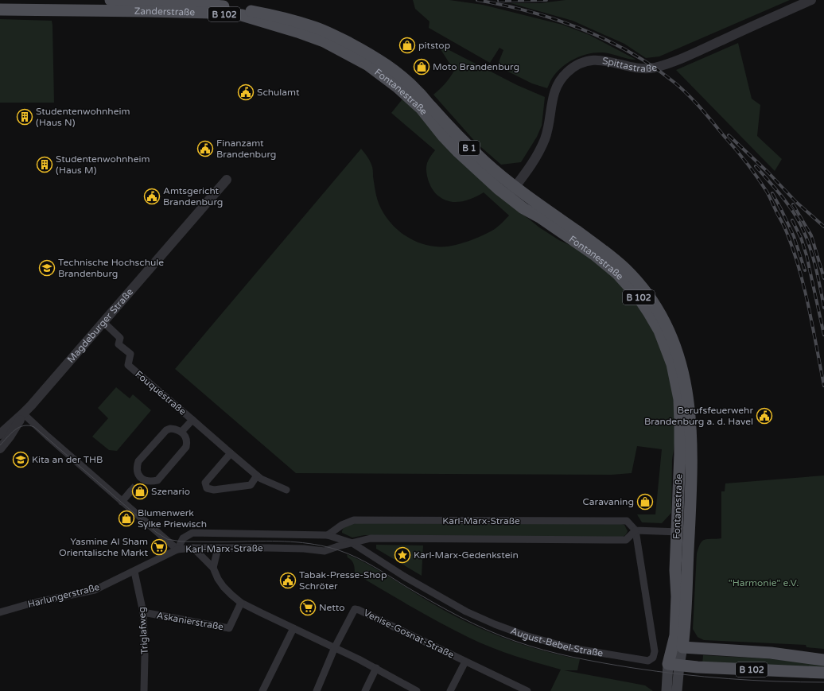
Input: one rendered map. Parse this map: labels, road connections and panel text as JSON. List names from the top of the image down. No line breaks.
{"streets":{"main road":["Zanderstraße","B 102","Fontanestraße","B 1"],"street":["Spittastraße","Magdeburger Straße","Fouquéstraße","Karl-Marx-Straße","Harlungerstraße","Askanierstraße","Triglafweg","Venise-Gosnat-Straße","August-Bebel-Straße"]},"crossings":[["Zanderstraße","Fontanestraße"],["B 102","Fontanestraße"],["Spittastraße","Fontanestraße"],["Magdeburger Straße","Fouquéstraße"],["Karl-Marx-Straße","Harlungerstraße"],["Karl-Marx-Straße","August-Bebel-Straße"],["Harlungerstraße","Triglafweg"],["Askanierstraße","Triglafweg"]],"parks":["\"Harmonie\" e.V."],"places":{"shop":["pitstop","Moto Brandenburg","Szenario","Caravaning","Blumenwerk Sylke Priewisch"],"public building":["Schulamt","Finanzamt Brandenburg","Amtsgericht Brandenburg","Berufsfeuerwehr Brandenburg a. d. Havel","Tabak-Presse-Shop Schröter"],"building":["Studentenwohnheim (Haus N)","Studentenwohnheim (Haus M)"],"school or university":["Technische Hochschule Brandenburg","Kita an der THB"],"supermarket":["Yasmine Al Sham Orientalische Markt","Netto"],"place":["Karl-Marx-Gedenkstein"]}}
